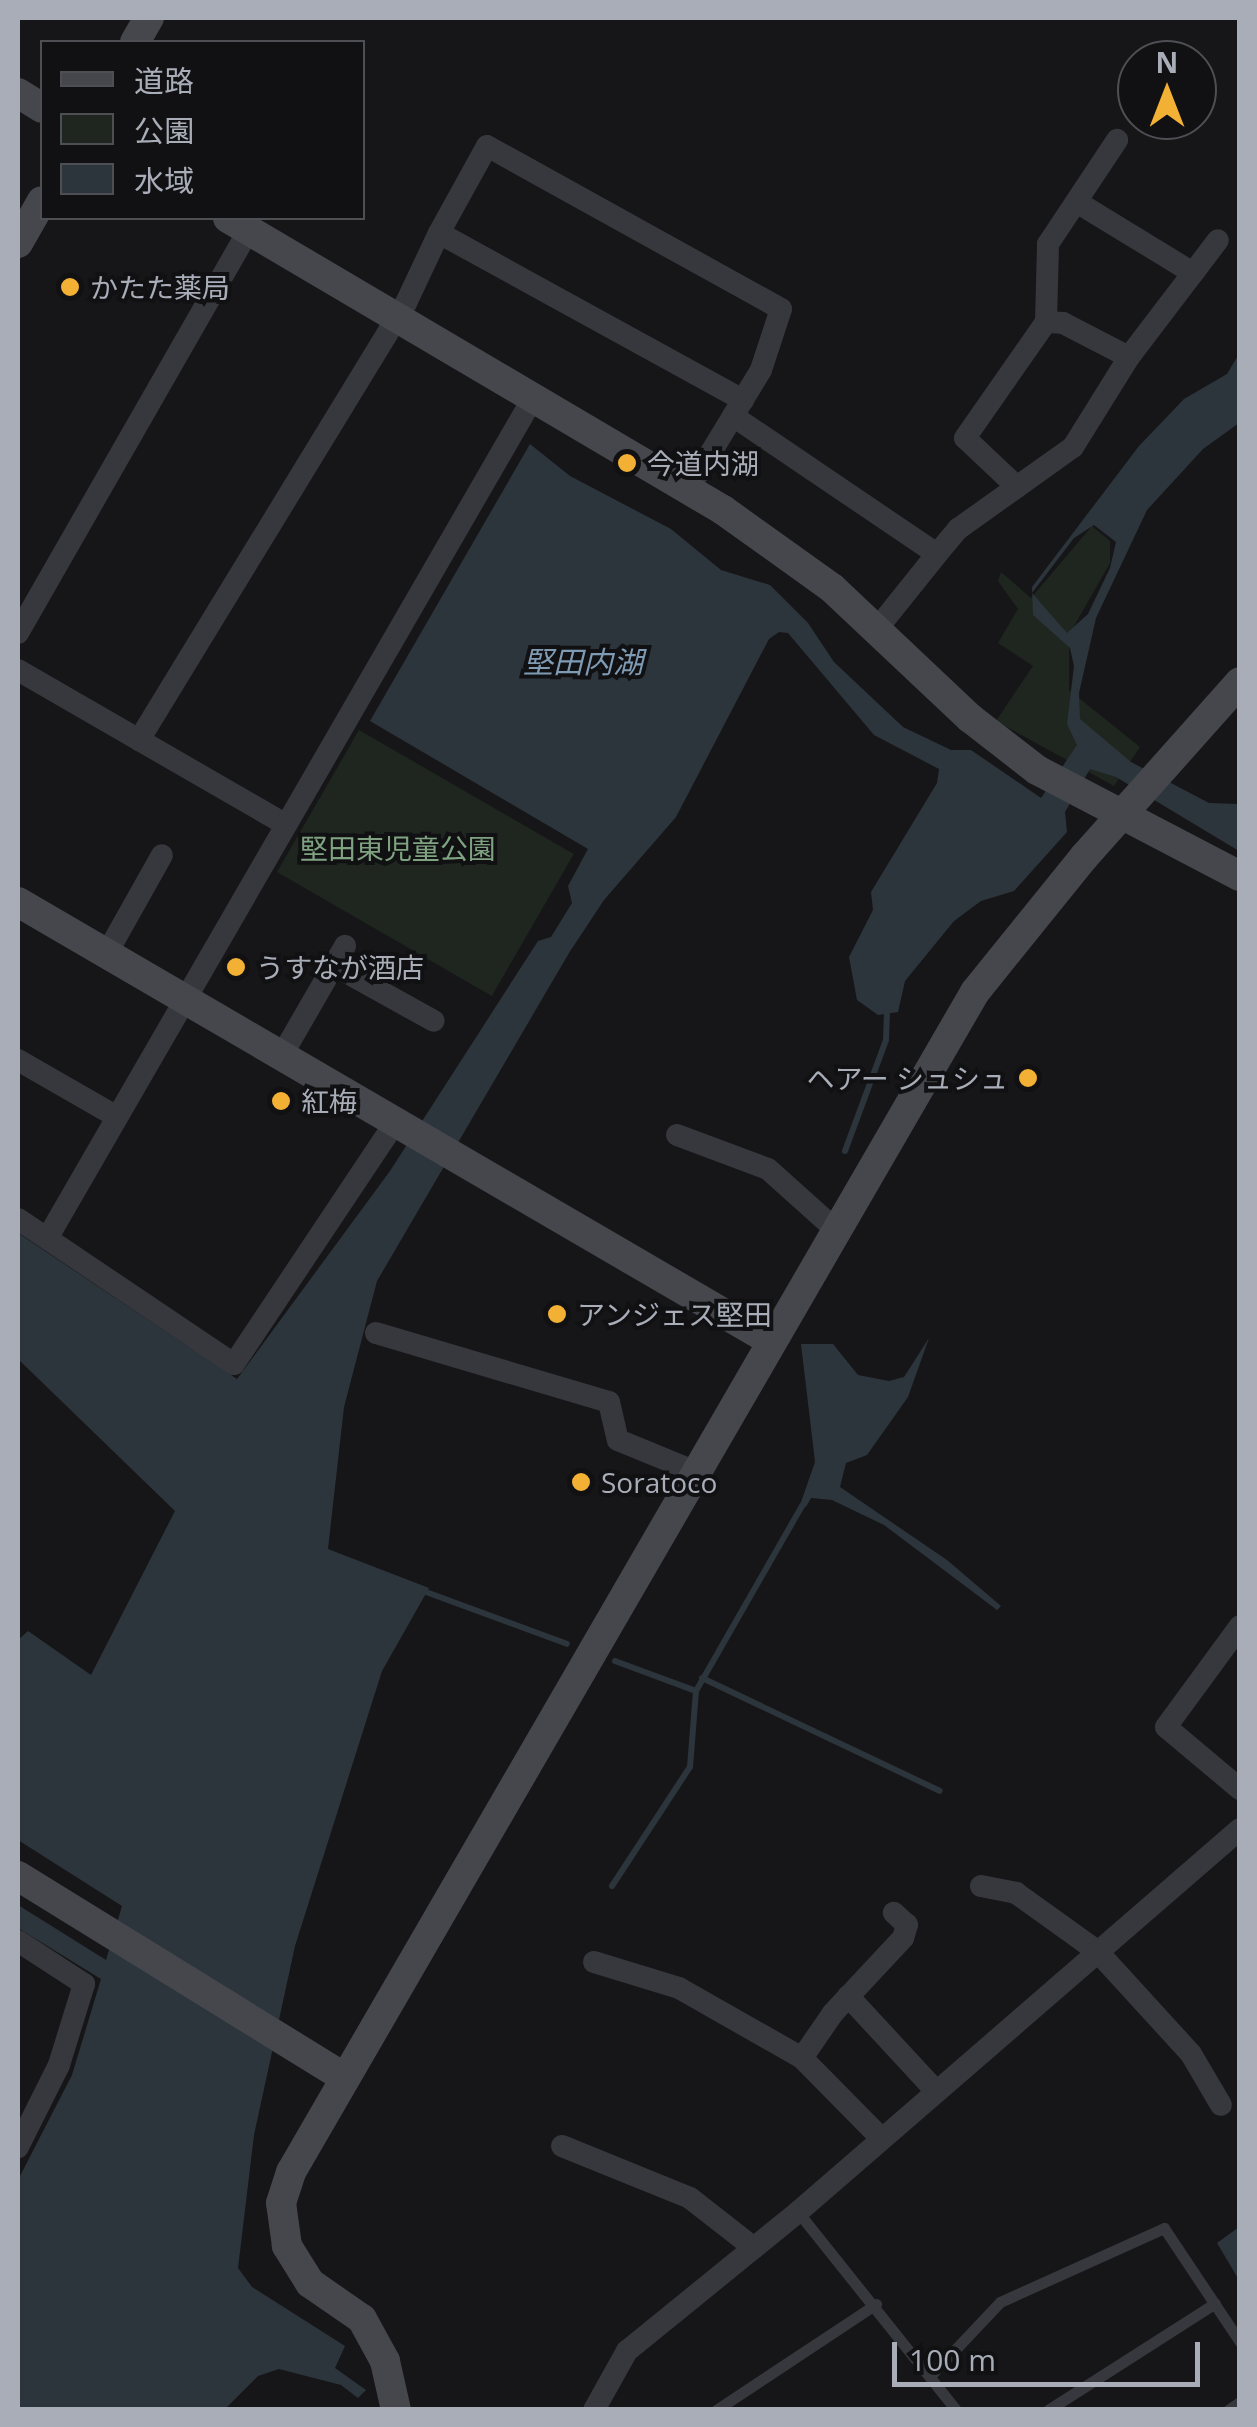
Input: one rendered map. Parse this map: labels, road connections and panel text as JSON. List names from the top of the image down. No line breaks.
{"water":["堅田内湖"],"parks":["堅田東児童公園"],"places":["かたた薬局","今道内湖","うすなが酒店","ヘアー シュシュ","紅梅","アンジェス堅田","Soratoco"],"legend":["道路","公園","水域"],"scale_bar":"100 m","north":"top"}
